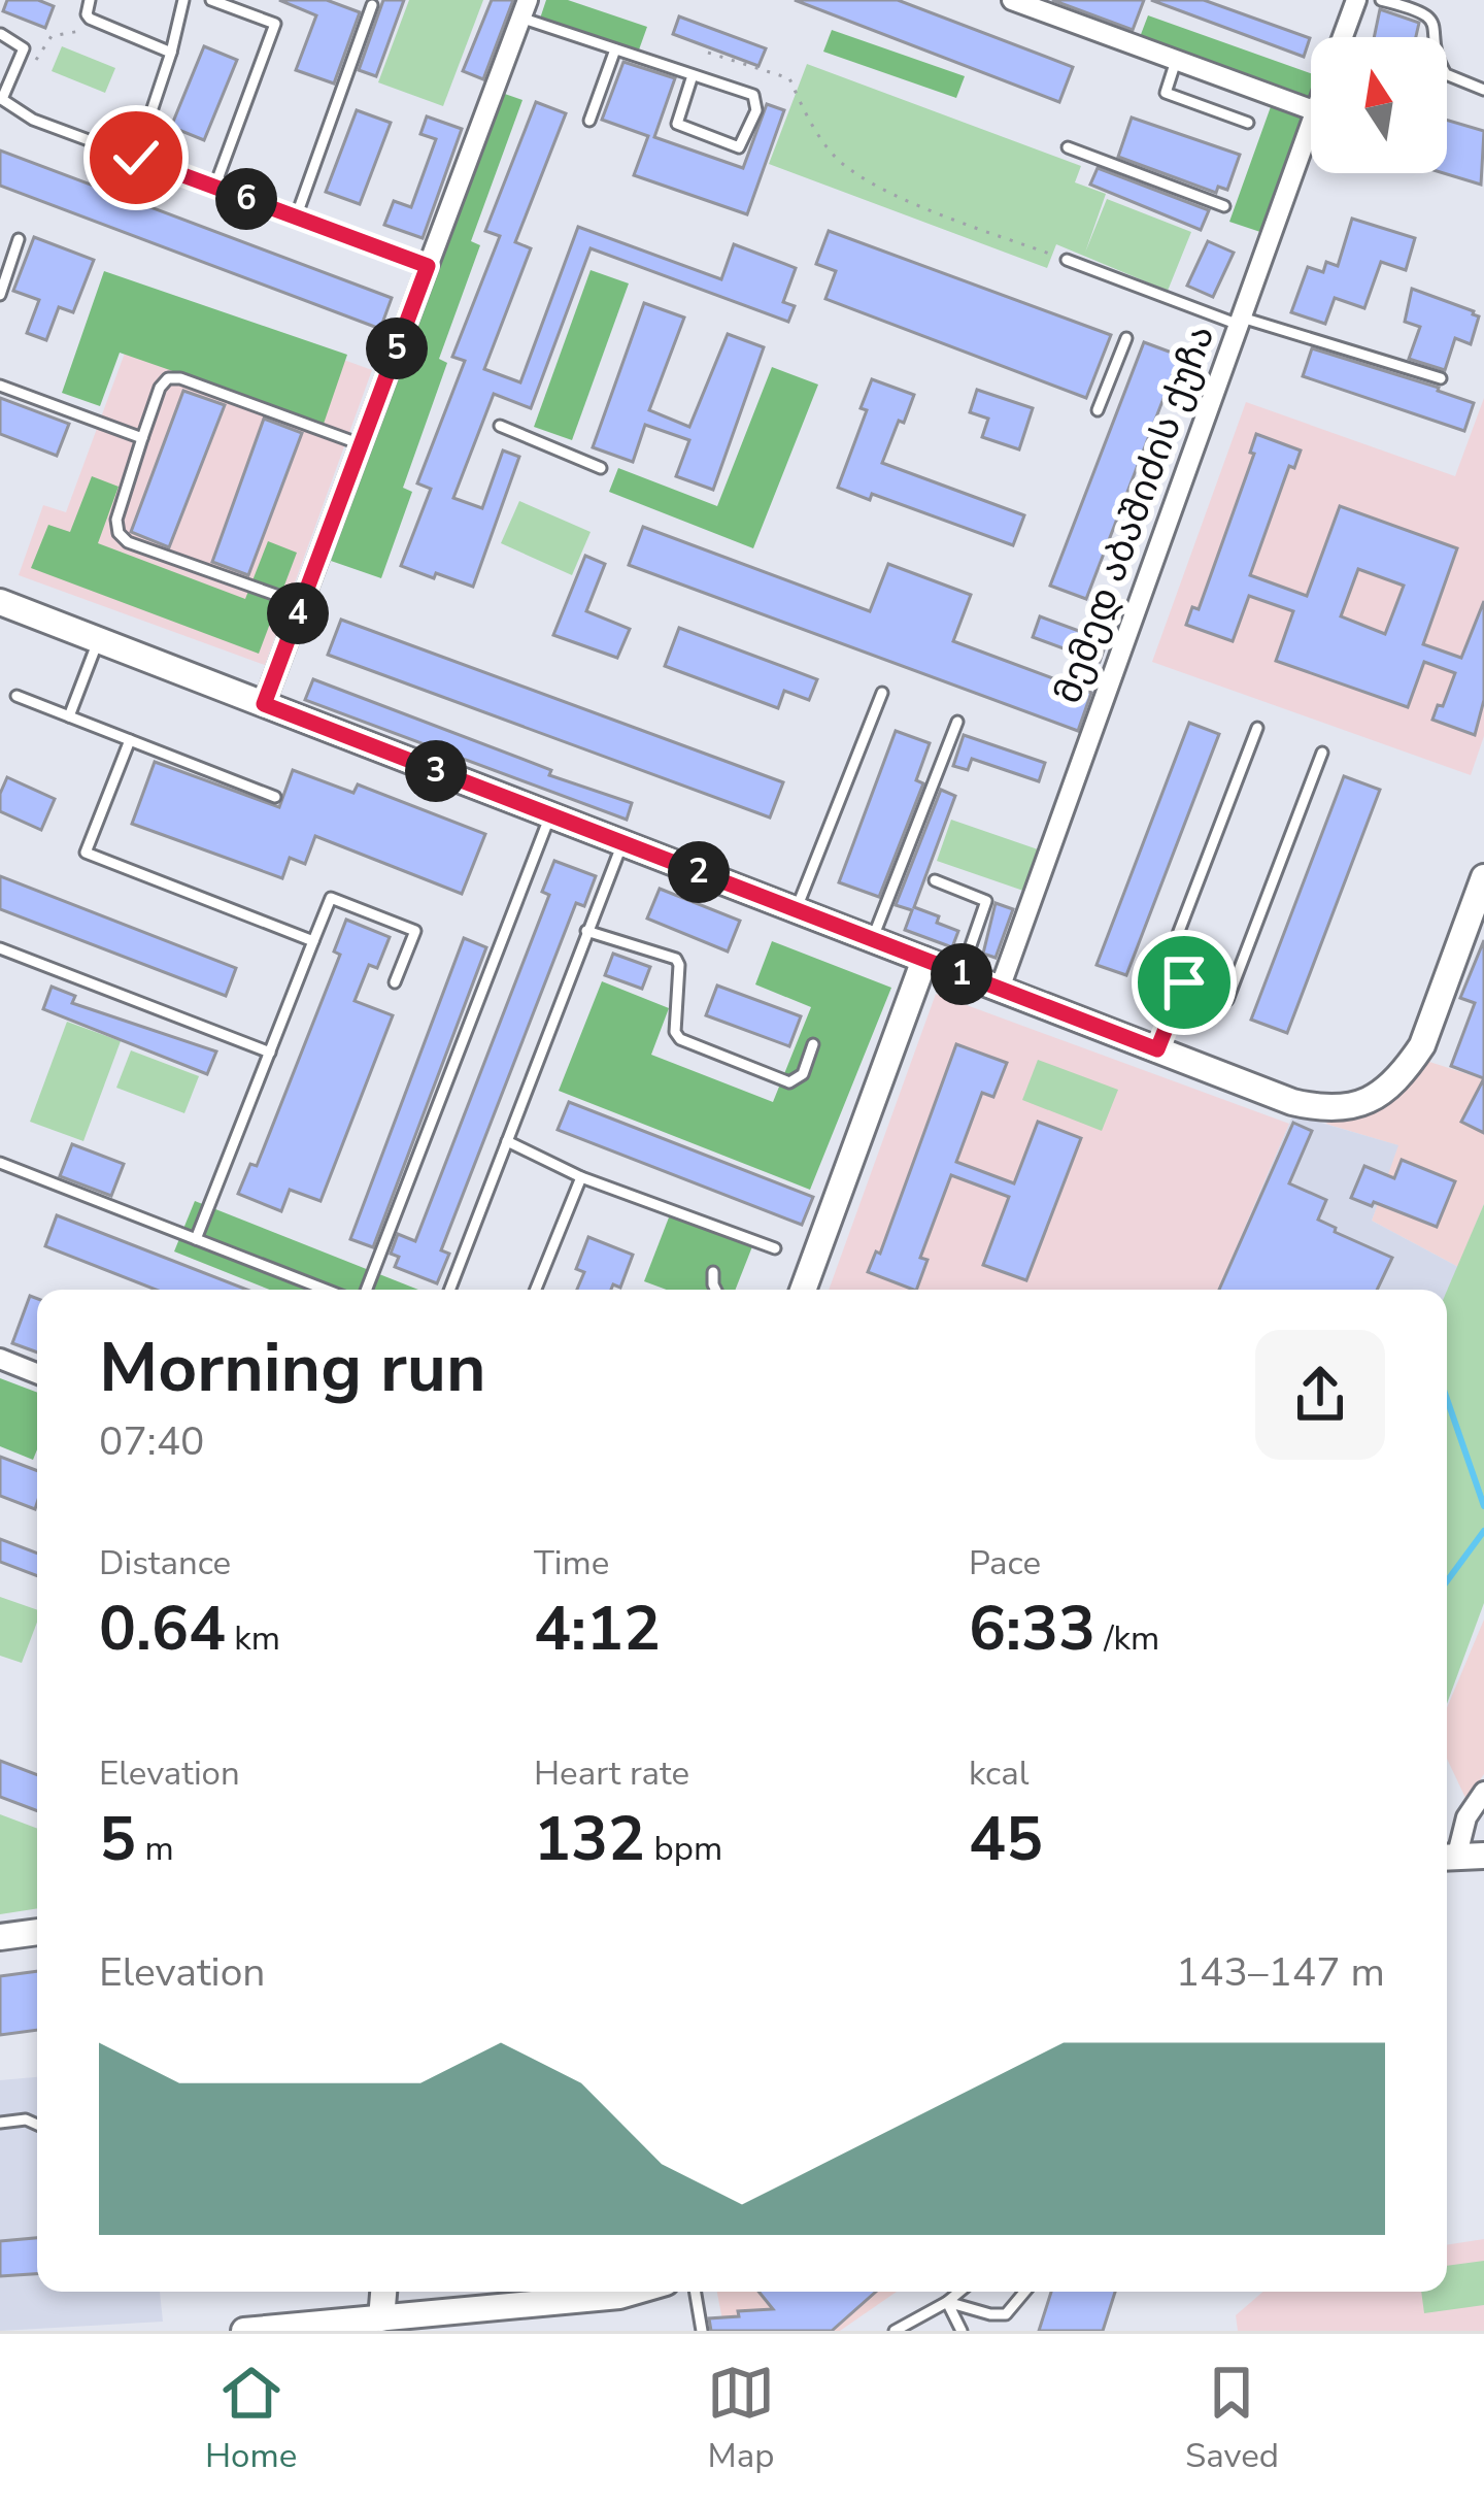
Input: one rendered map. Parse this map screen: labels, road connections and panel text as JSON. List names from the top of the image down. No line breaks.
{"streets":{"street":["მემედ აბაშიძის ქუჩა"]},"north":"top","page":{"pins":["6","5","4","3","2","1"],"heading":["Morning run","07:40"],"stats":[["Distance","0.64 km"],["Time","4:12"],["Pace","6:33 /km"],["Elevation","5 m"],["Heart rate","132 bpm"],["kcal","45"]],"chart":["Elevation","143–147 m"],"tabs":["Home","Map","Saved"]}}
